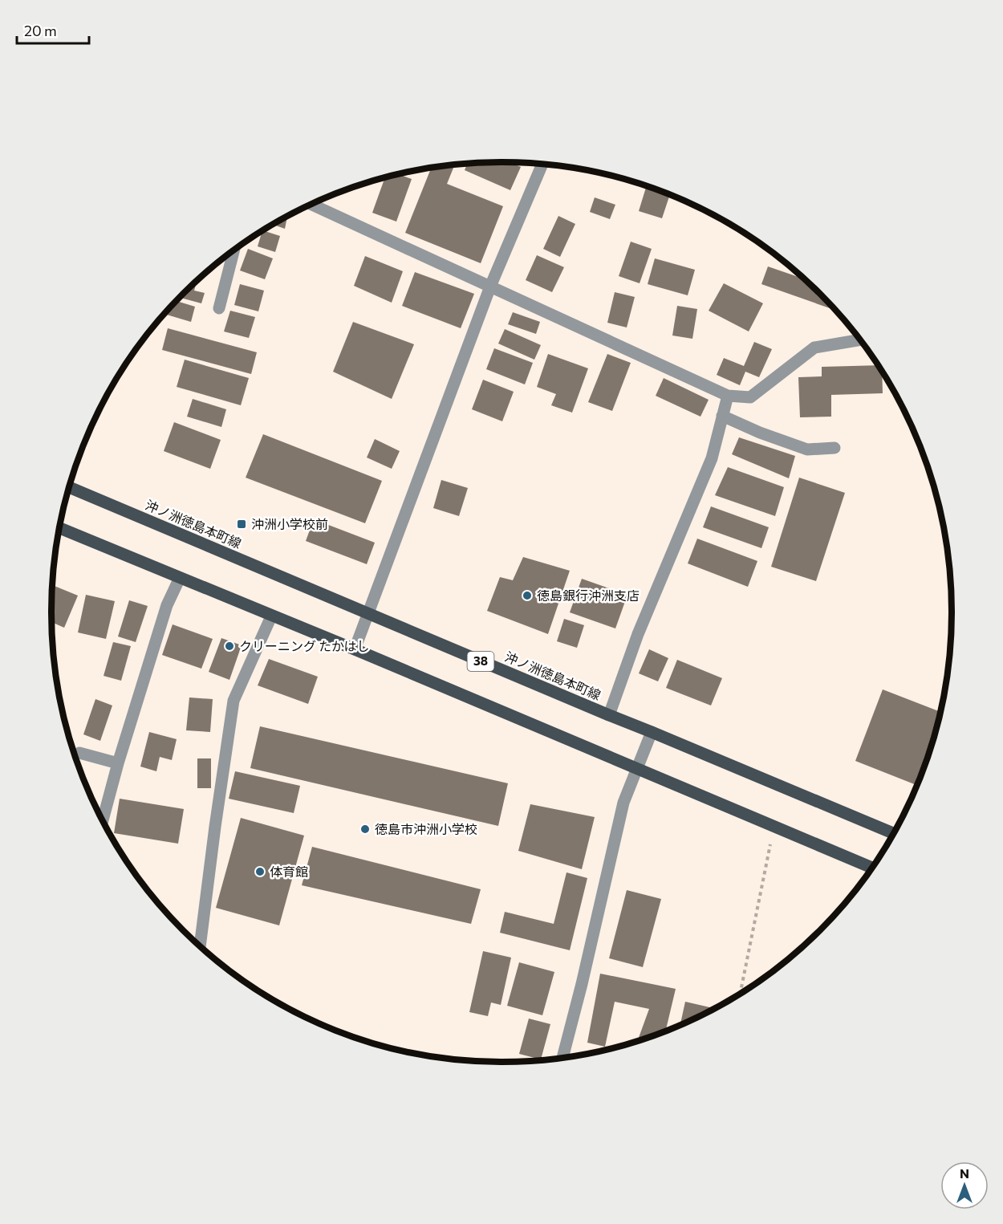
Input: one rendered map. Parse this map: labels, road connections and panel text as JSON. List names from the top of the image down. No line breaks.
{"streets":{"main road":["沖ノ洲徳島本町線","38"]},"places":{"transit":["沖洲小学校前"],"other":["徳島銀行沖洲支店","クリーニング たかはし","徳島市沖洲小学校","体育館"]},"scale_bar":"20 m","north":"top"}
